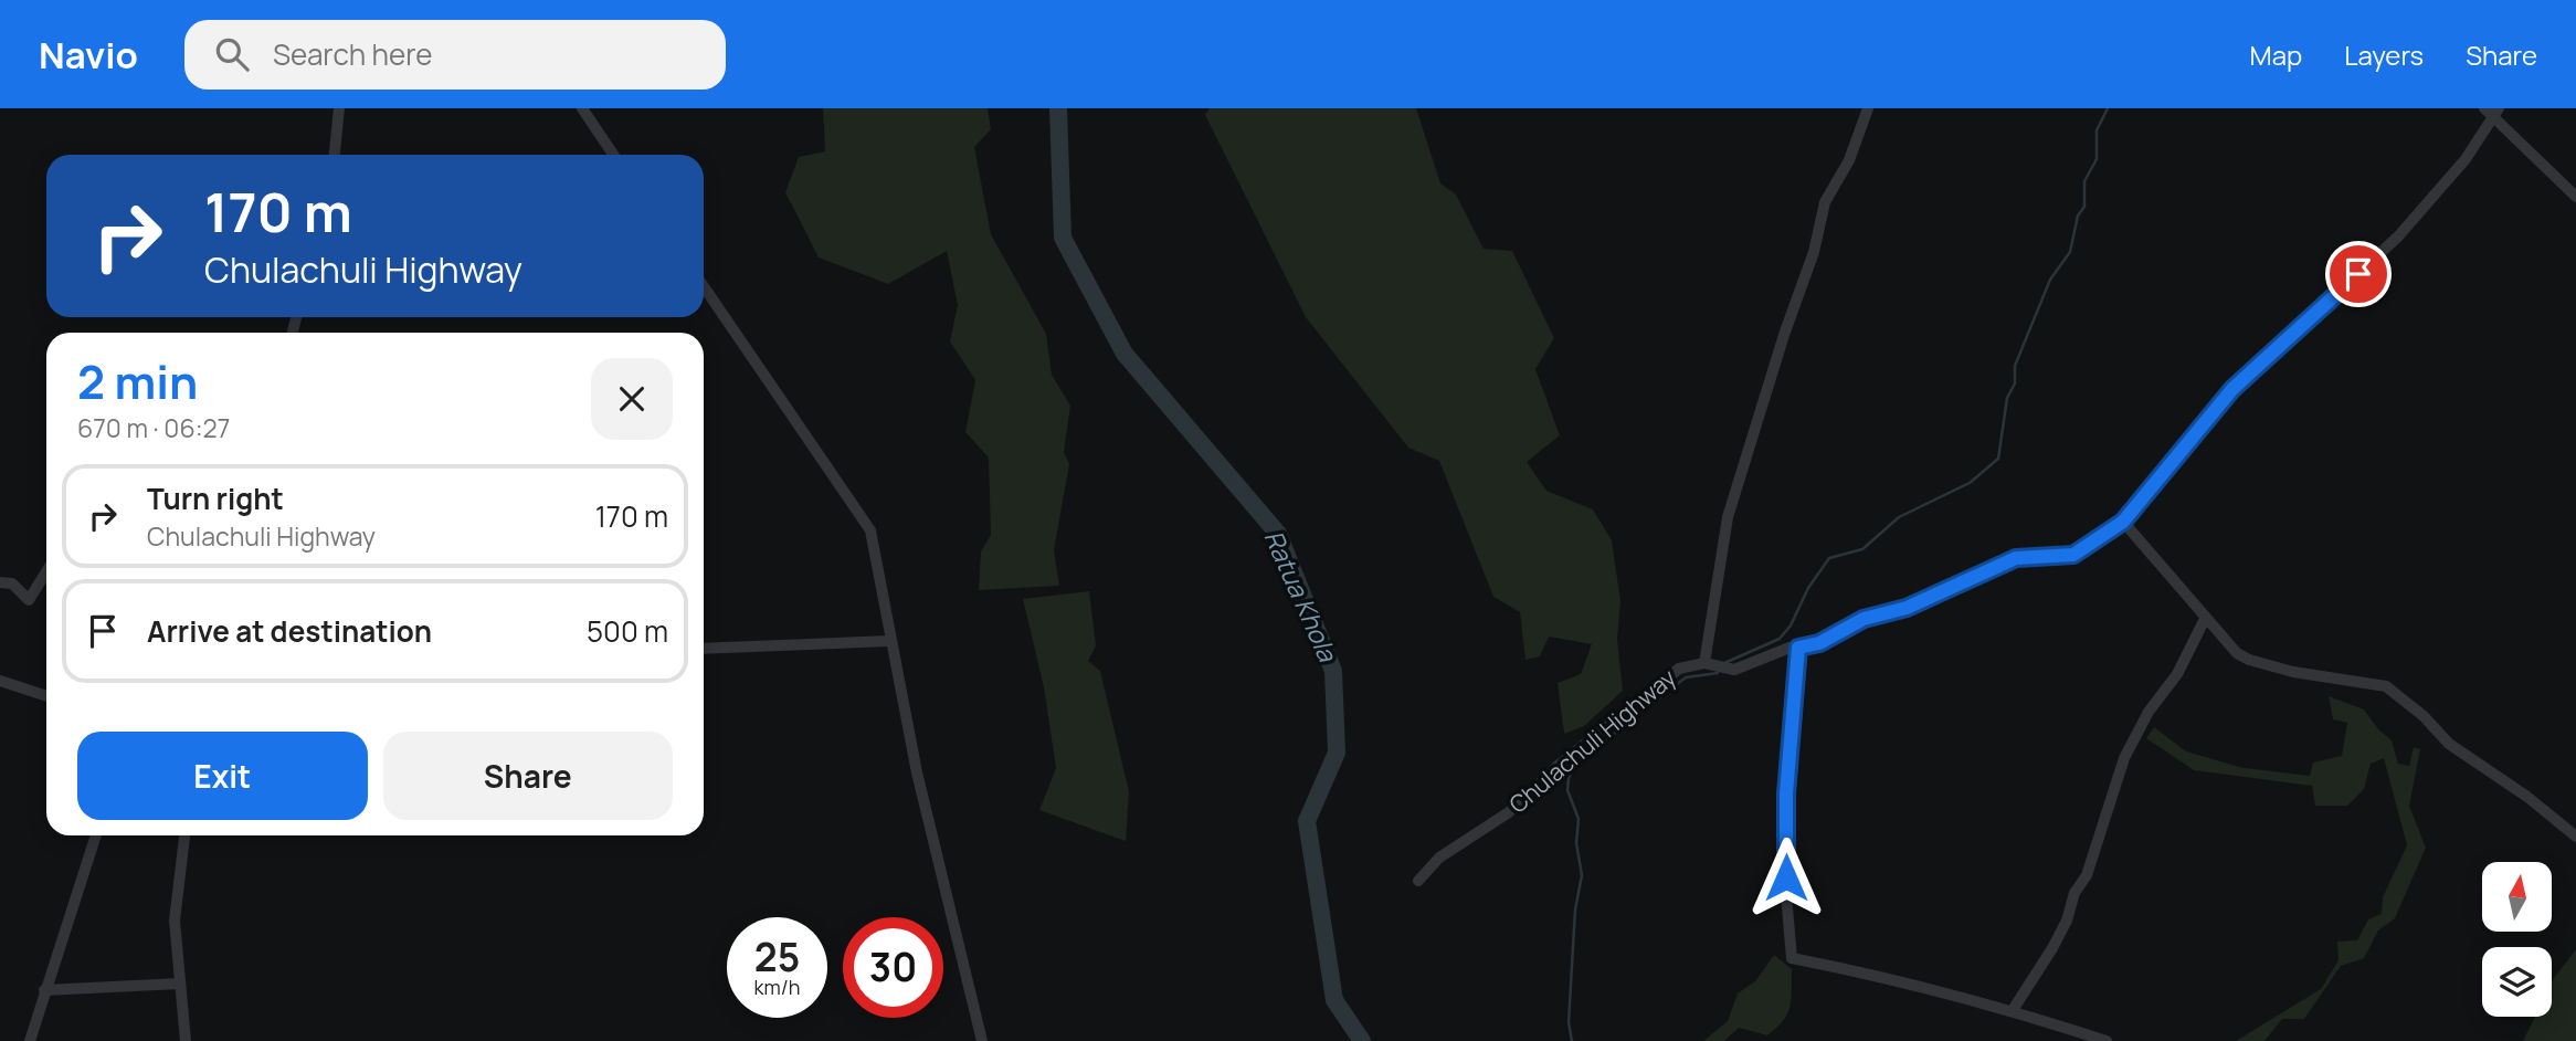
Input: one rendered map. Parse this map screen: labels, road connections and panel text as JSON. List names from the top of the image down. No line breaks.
{"streets":{"street":["Chulachuli Highway"]},"water":["Ratua Khola"],"north":"top","page":{"header":"Navio","search":"Search here","nav":["Map","Layers","Share"],"turn":["170 m","Chulachuli Highway"],"heading":["2 min","670 m · 06:27"],"list":[{"name":"Turn right","note":"Chulachuli Highway","value":"170 m"},{"name":"Arrive at destination","value":"500 m"}],"buttons":["Exit","Share"],"speed":"25 km/h","limit":"30"}}
